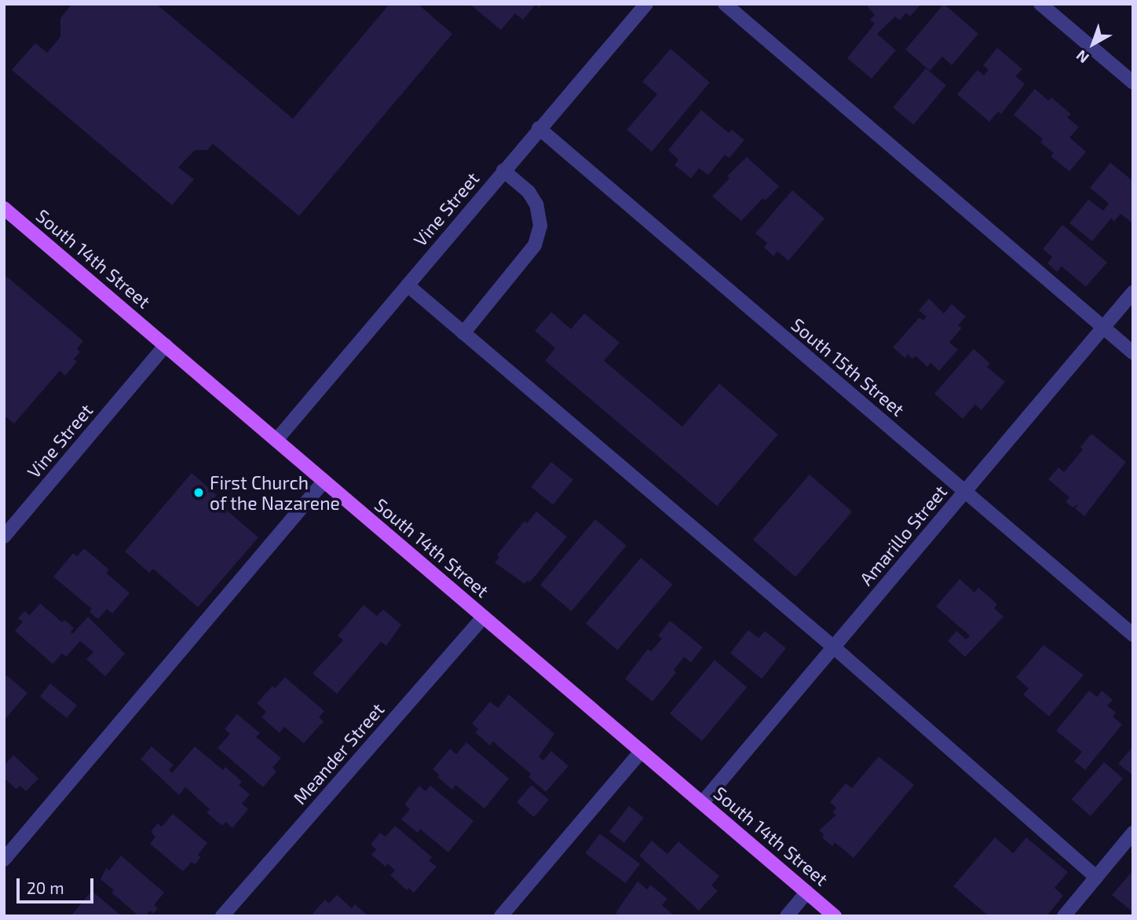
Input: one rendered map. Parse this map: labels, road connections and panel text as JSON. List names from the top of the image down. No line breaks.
{"streets":{"main road":["South 14th Street"],"street":["Vine Street","South 15th Street","Amarillo Street","Meander Street"]},"crossings":[["Vine Street","South 14th Street"],["Vine Street","South 15th Street"],["South 14th Street","Amarillo Street"],["South 14th Street","Meander Street"],["South 15th Street","Amarillo Street"]],"places":["First Church of the Nazarene"],"scale_bar":"20 m","north":"bottom left"}
